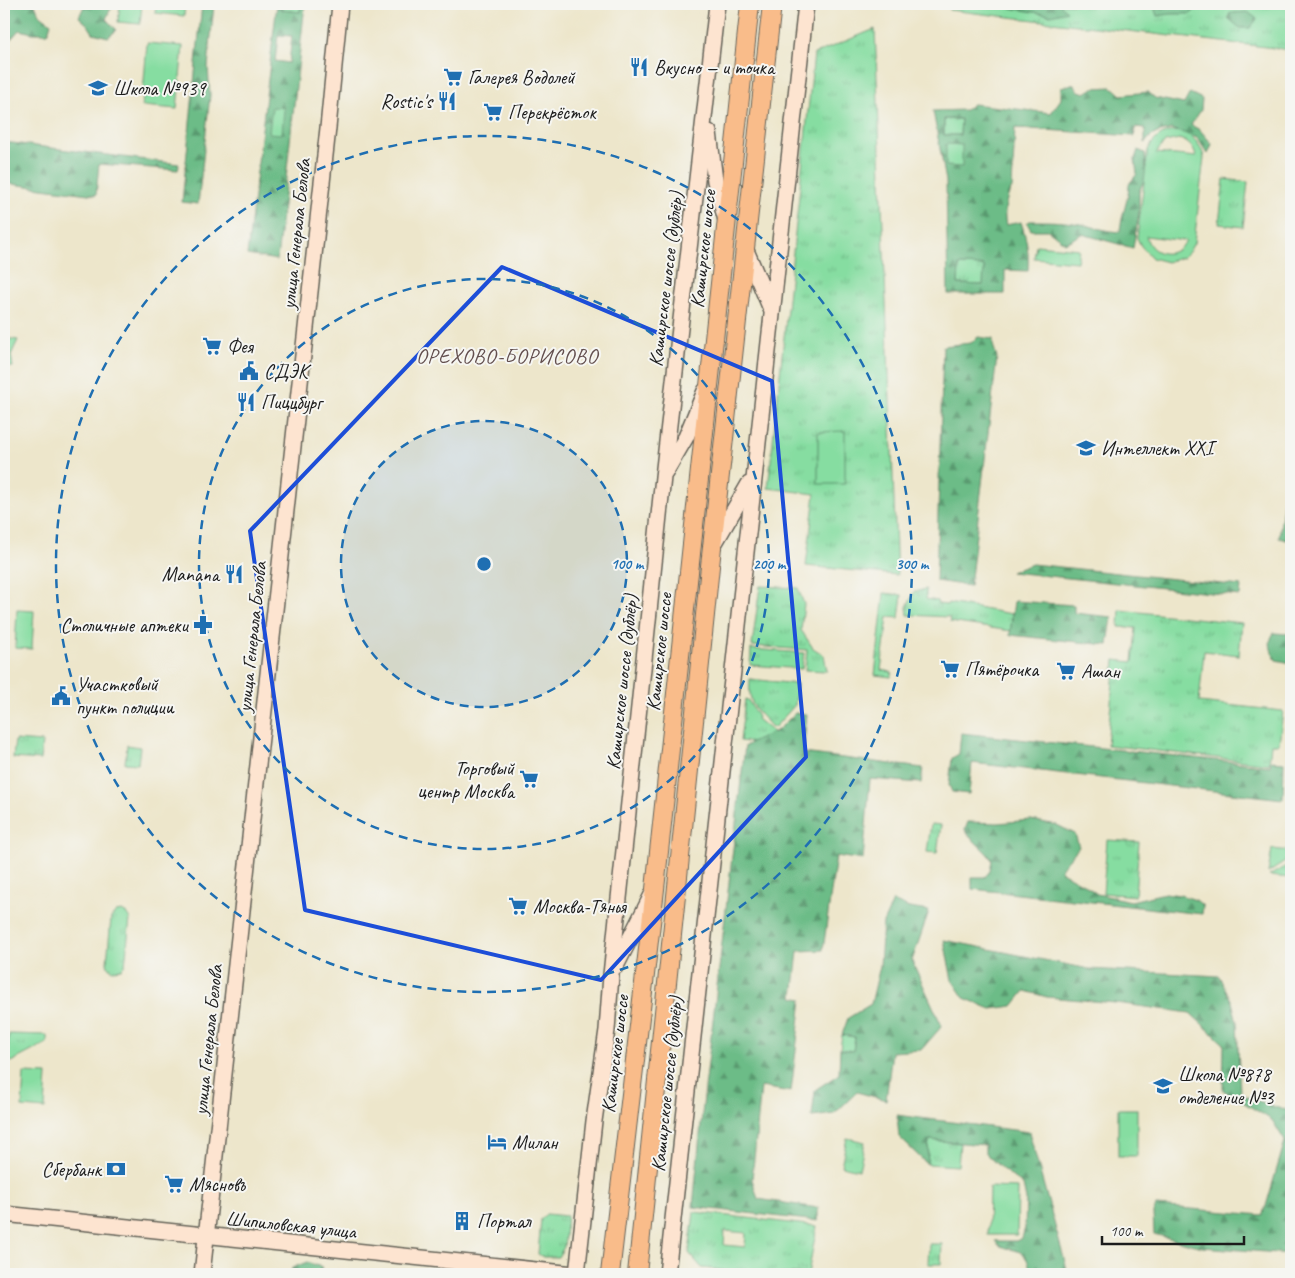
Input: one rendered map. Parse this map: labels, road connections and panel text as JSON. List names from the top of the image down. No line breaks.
{"streets":{"main road":["улица Генерала Белова","Каширское шоссе","Каширское шоссе (дублёр)","Шипиловская улица"]},"crossings":[["улица Генерала Белова","Шипиловская улица"],["Каширское шоссе (дублёр)","Шипиловская улица"]],"districts":["ОРЕХОВО-БОРИСОВО"],"places":{"restaurant":["Вкусно — и точка","Rostic's","Пиццбург","Manana"],"supermarket":["Галерея Водолей","Перекрёсток","Фея","Пятёрочка","Ашан","Торговый центр Москва","Москва-Тянья","Мясновъ"],"school or university":["Школа №939","Интеллект XXI","Школа №878 отделение №3"],"public building":["СДЭК","Участковый пункт полиции"],"pharmacy":["Столичные аптеки"],"hotel":["Милан"],"bank":["Сбербанк"],"building":["Портал"]},"scale_bar":"100 m","rings":["100 m","200 m","300 m"]}
